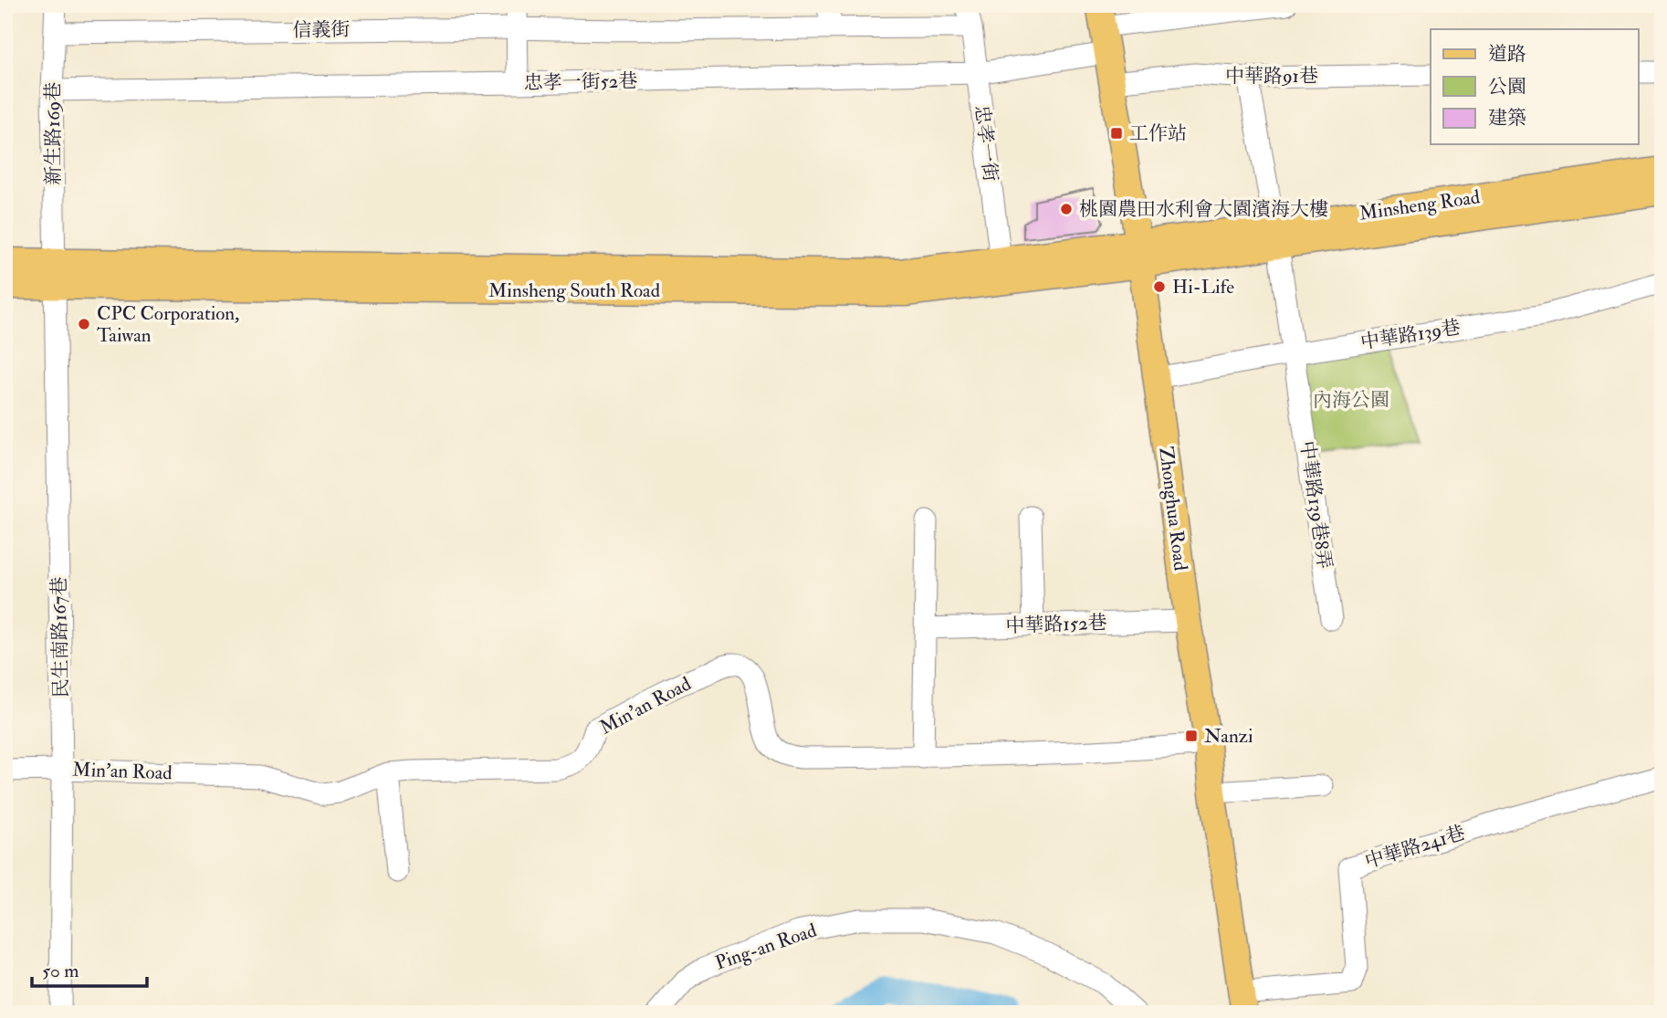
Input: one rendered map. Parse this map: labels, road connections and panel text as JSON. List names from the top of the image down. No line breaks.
{"streets":{"main road":["Minsheng Road","Minsheng South Road","Zhonghua Road"],"street":["信義街","中華路91巷","忠孝一街52巷","新生路169巷","忠孝一街","中華路139巷","中華路139巷8弄","中華路152巷","民生南路167巷","Min'an Road","中華路241巷","Ping-an Road"]},"crossings":[["信義街","新生路169巷"],["信義街","忠孝一街"],["中華路91巷","中華路139巷8弄"],["中華路91巷","Zhonghua Road"],["忠孝一街52巷","新生路169巷"],["忠孝一街52巷","忠孝一街"],["忠孝一街52巷","Zhonghua Road"],["新生路169巷","Minsheng South Road"],["新生路169巷","民生南路167巷"],["忠孝一街","Minsheng South Road"],["Minsheng Road","Minsheng South Road"],["Minsheng Road","中華路139巷8弄"],["Minsheng Road","Zhonghua Road"],["Minsheng South Road","Zhonghua Road"],["Minsheng South Road","民生南路167巷"],["中華路139巷","中華路139巷8弄"],["中華路139巷","Zhonghua Road"],["Zhonghua Road","中華路152巷"],["Zhonghua Road","Min'an Road"],["Zhonghua Road","中華路241巷"],["民生南路167巷","Min'an Road"]],"parks":["內海公園"],"places":{"transit":["工作站","Nanzi"],"other":["桃園農田水利會大園濱海大樓","Hi-Life","CPC Corporation, Taiwan"]},"legend":["道路","公園","建築"],"scale_bar":"50 m"}
